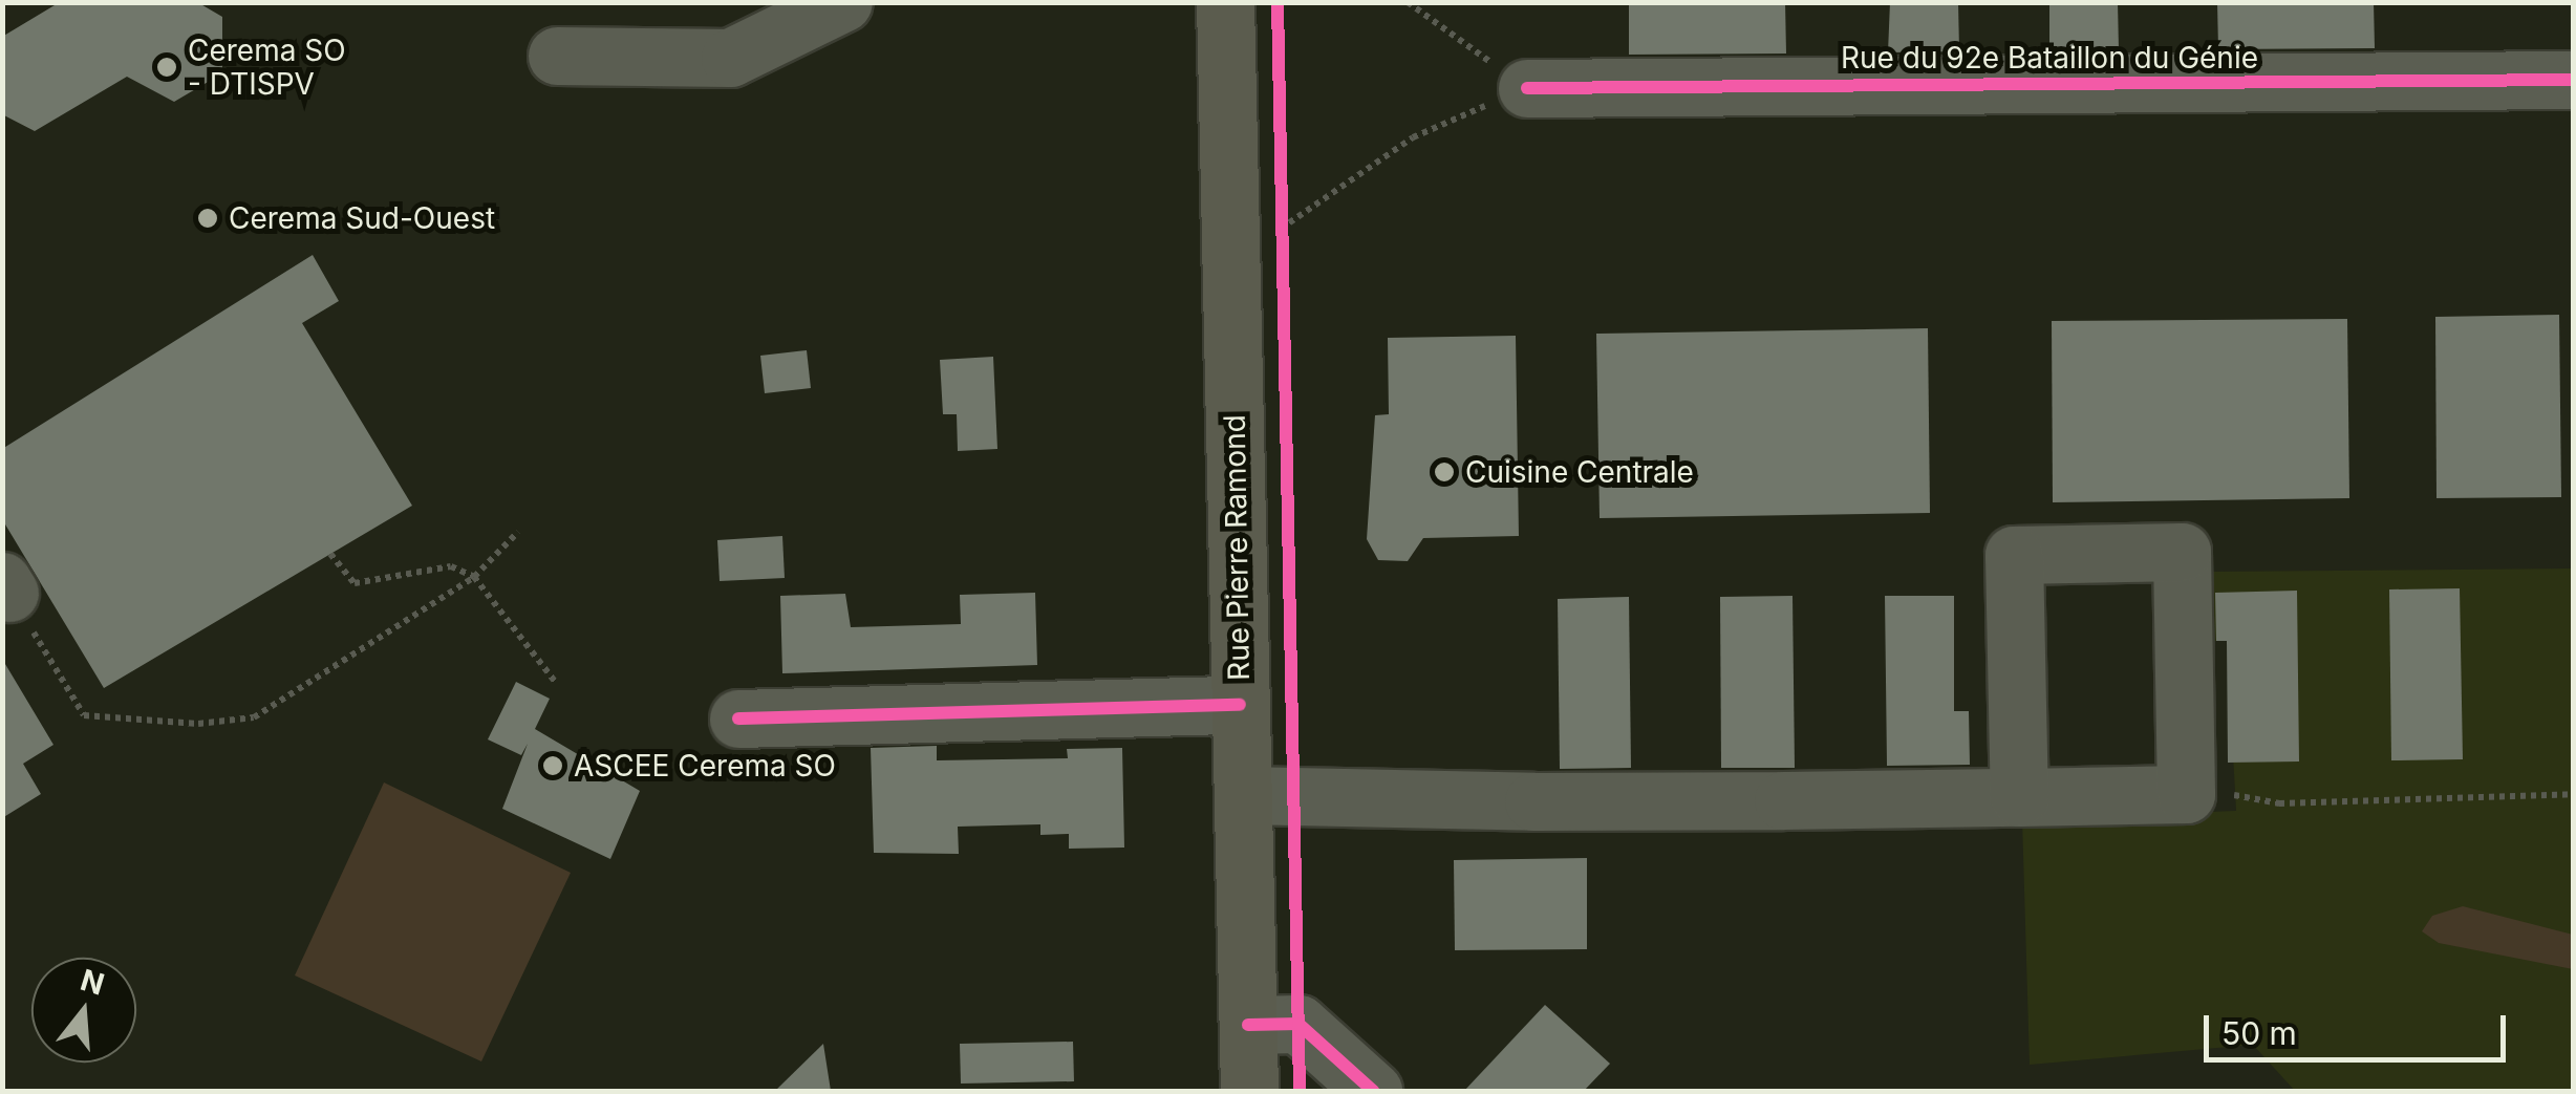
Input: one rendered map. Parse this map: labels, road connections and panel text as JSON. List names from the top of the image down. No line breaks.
{"streets":{"main road":["Rue Pierre Ramond"],"street":["Rue du 92e Bataillon du Génie"]},"places":["Cerema SO - DTISPV","Cerema Sud-Ouest","Cuisine Centrale","ASCEE Cerema SO"],"scale_bar":"50 m","north":"top"}
